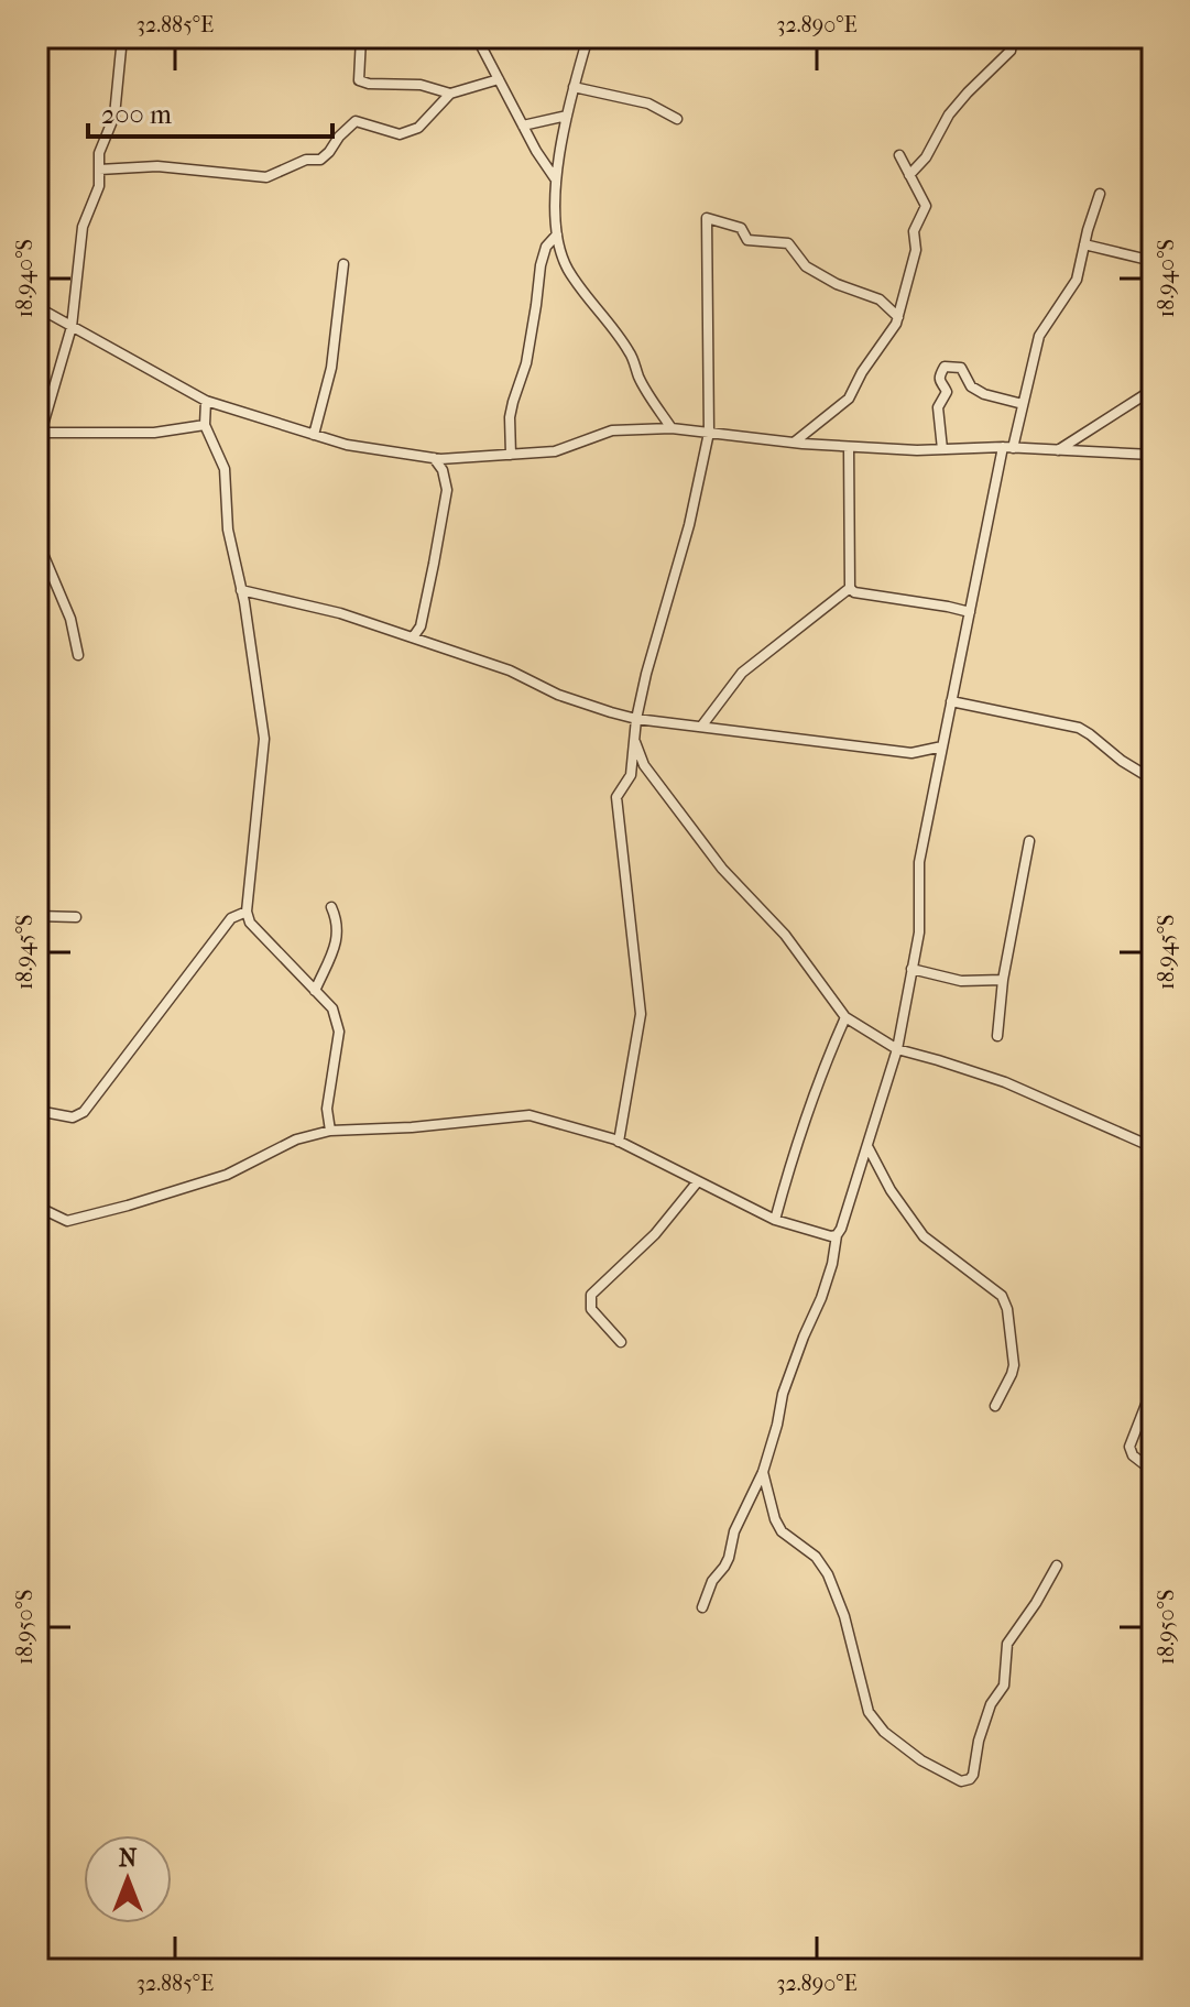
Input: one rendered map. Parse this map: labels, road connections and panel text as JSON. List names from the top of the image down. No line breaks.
{"scale_bar":"200 m","north":"top","coordinates":["32.885°E","32.890°E","18.940°S","18.945°S","18.950°S"]}
